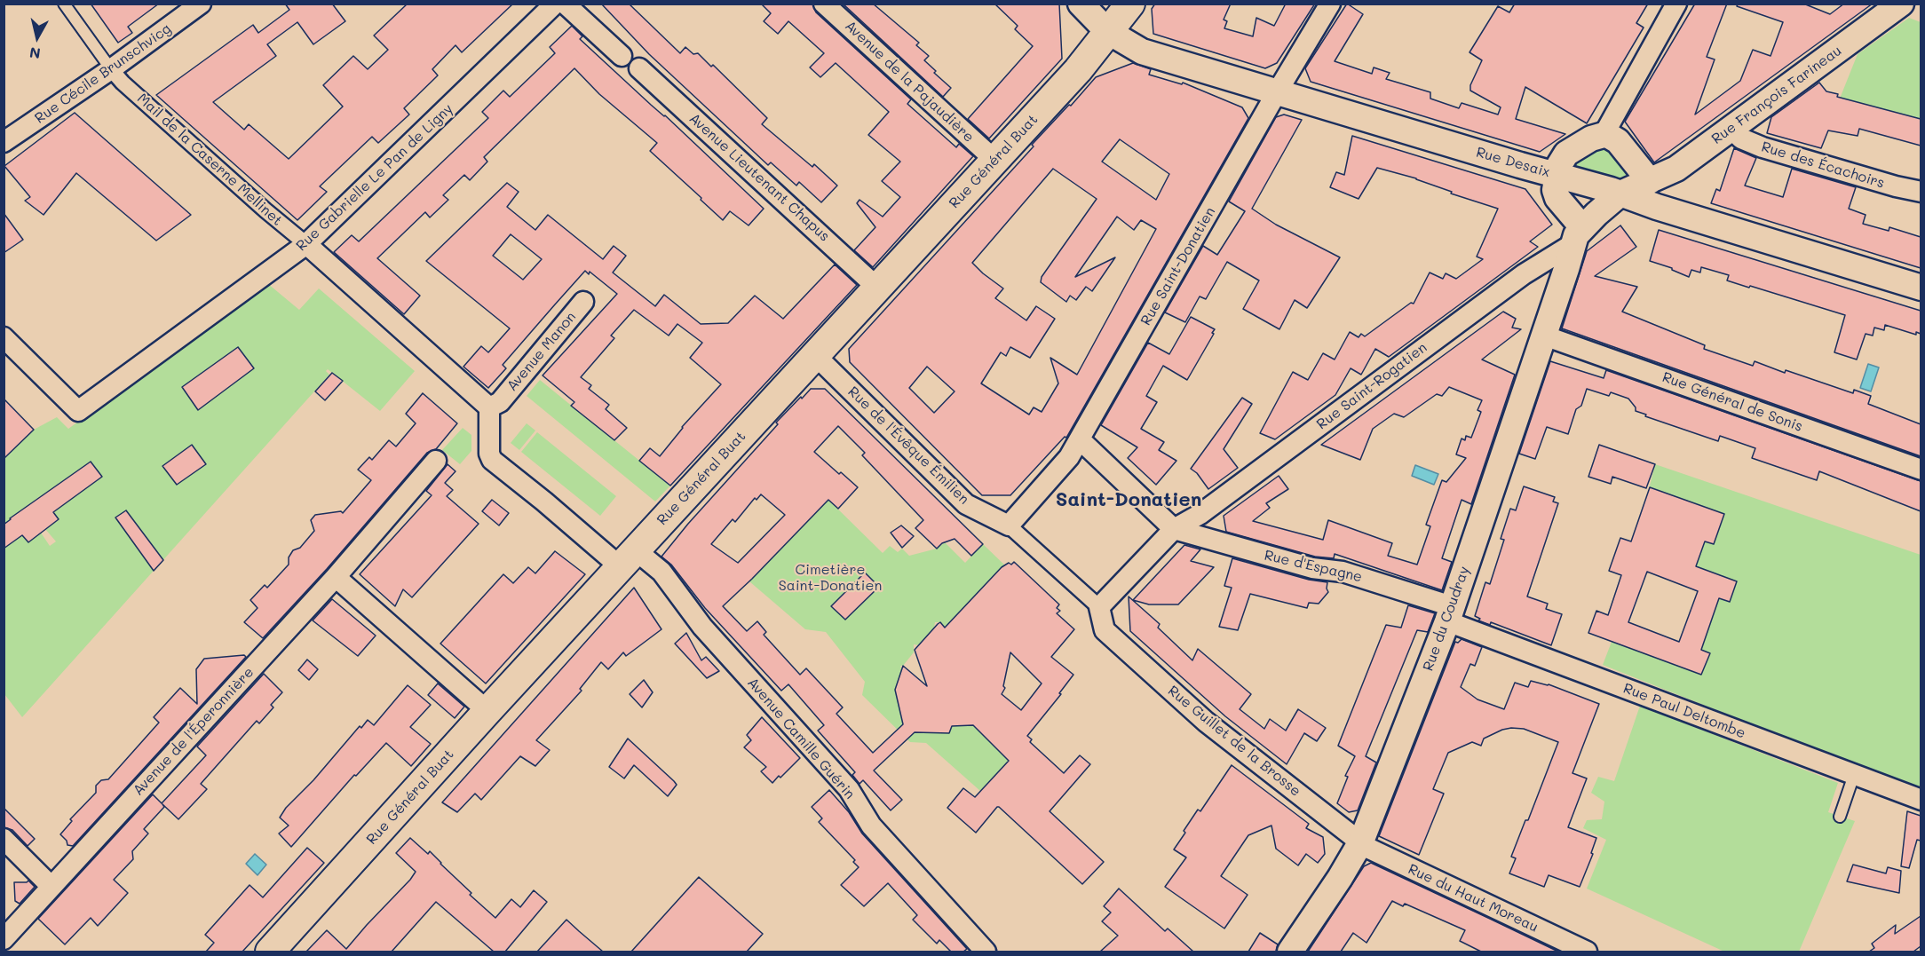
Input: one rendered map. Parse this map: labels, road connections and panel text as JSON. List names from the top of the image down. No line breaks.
{"streets":{"main road":["Rue Général Buat"],"street":["Rue Cécile Brunschvicg","Avenue de la Pajaudière","Rue François Farineau","Mail de la Caserne Mellinet","Rue Desaix","Rue des Écachoirs","Rue Gabrielle Le Pan de Ligny","Avenue Lieutenant Chapus","Rue Saint-Donatien","Avenue Manon","Rue Saint-Rogatien","Rue Général de Sonis","Rue de l'Évêque Émilien","Rue d'Espagne","Rue du Coudray","Rue Paul Deltombe","Avenue de l'Éperonnière","Avenue Camille Guérin","Rue Guillet de la Brosse","Rue du Haut Moreau"]},"crossings":[["Rue Cécile Brunschvicg","Mail de la Caserne Mellinet"],["Avenue de la Pajaudière","Rue Général Buat"],["Rue François Farineau","Rue Desaix"],["Rue François Farineau","Rue des Écachoirs"],["Rue François Farineau","Rue Saint-Rogatien"],["Rue François Farineau","Rue du Coudray"],["Mail de la Caserne Mellinet","Rue Gabrielle Le Pan de Ligny"],["Mail de la Caserne Mellinet","Avenue Manon"],["Mail de la Caserne Mellinet","Avenue Camille Guérin"],["Rue Général Buat","Rue Desaix"],["Rue Général Buat","Avenue Lieutenant Chapus"],["Rue Général Buat","Rue de l'Évêque Émilien"],["Rue Général Buat","Avenue Camille Guérin"],["Rue Desaix","Rue Saint-Donatien"],["Rue Saint-Donatien","Rue de l'Évêque Émilien"],["Avenue Manon","Avenue Camille Guérin"],["Rue Saint-Rogatien","Rue d'Espagne"],["Rue Saint-Rogatien","Rue du Coudray"],["Rue Saint-Rogatien","Rue Guillet de la Brosse"],["Rue Général de Sonis","Rue du Coudray"],["Rue d'Espagne","Rue du Coudray"],["Rue d'Espagne","Rue Paul Deltombe"],["Rue du Coudray","Rue Paul Deltombe"],["Rue du Coudray","Rue Guillet de la Brosse"],["Rue du Coudray","Rue du Haut Moreau"],["Rue Guillet de la Brosse","Rue du Haut Moreau"]],"districts":["Saint-Donatien"],"parks":["Cimetière Saint-Donatien"],"north":"bottom"}
